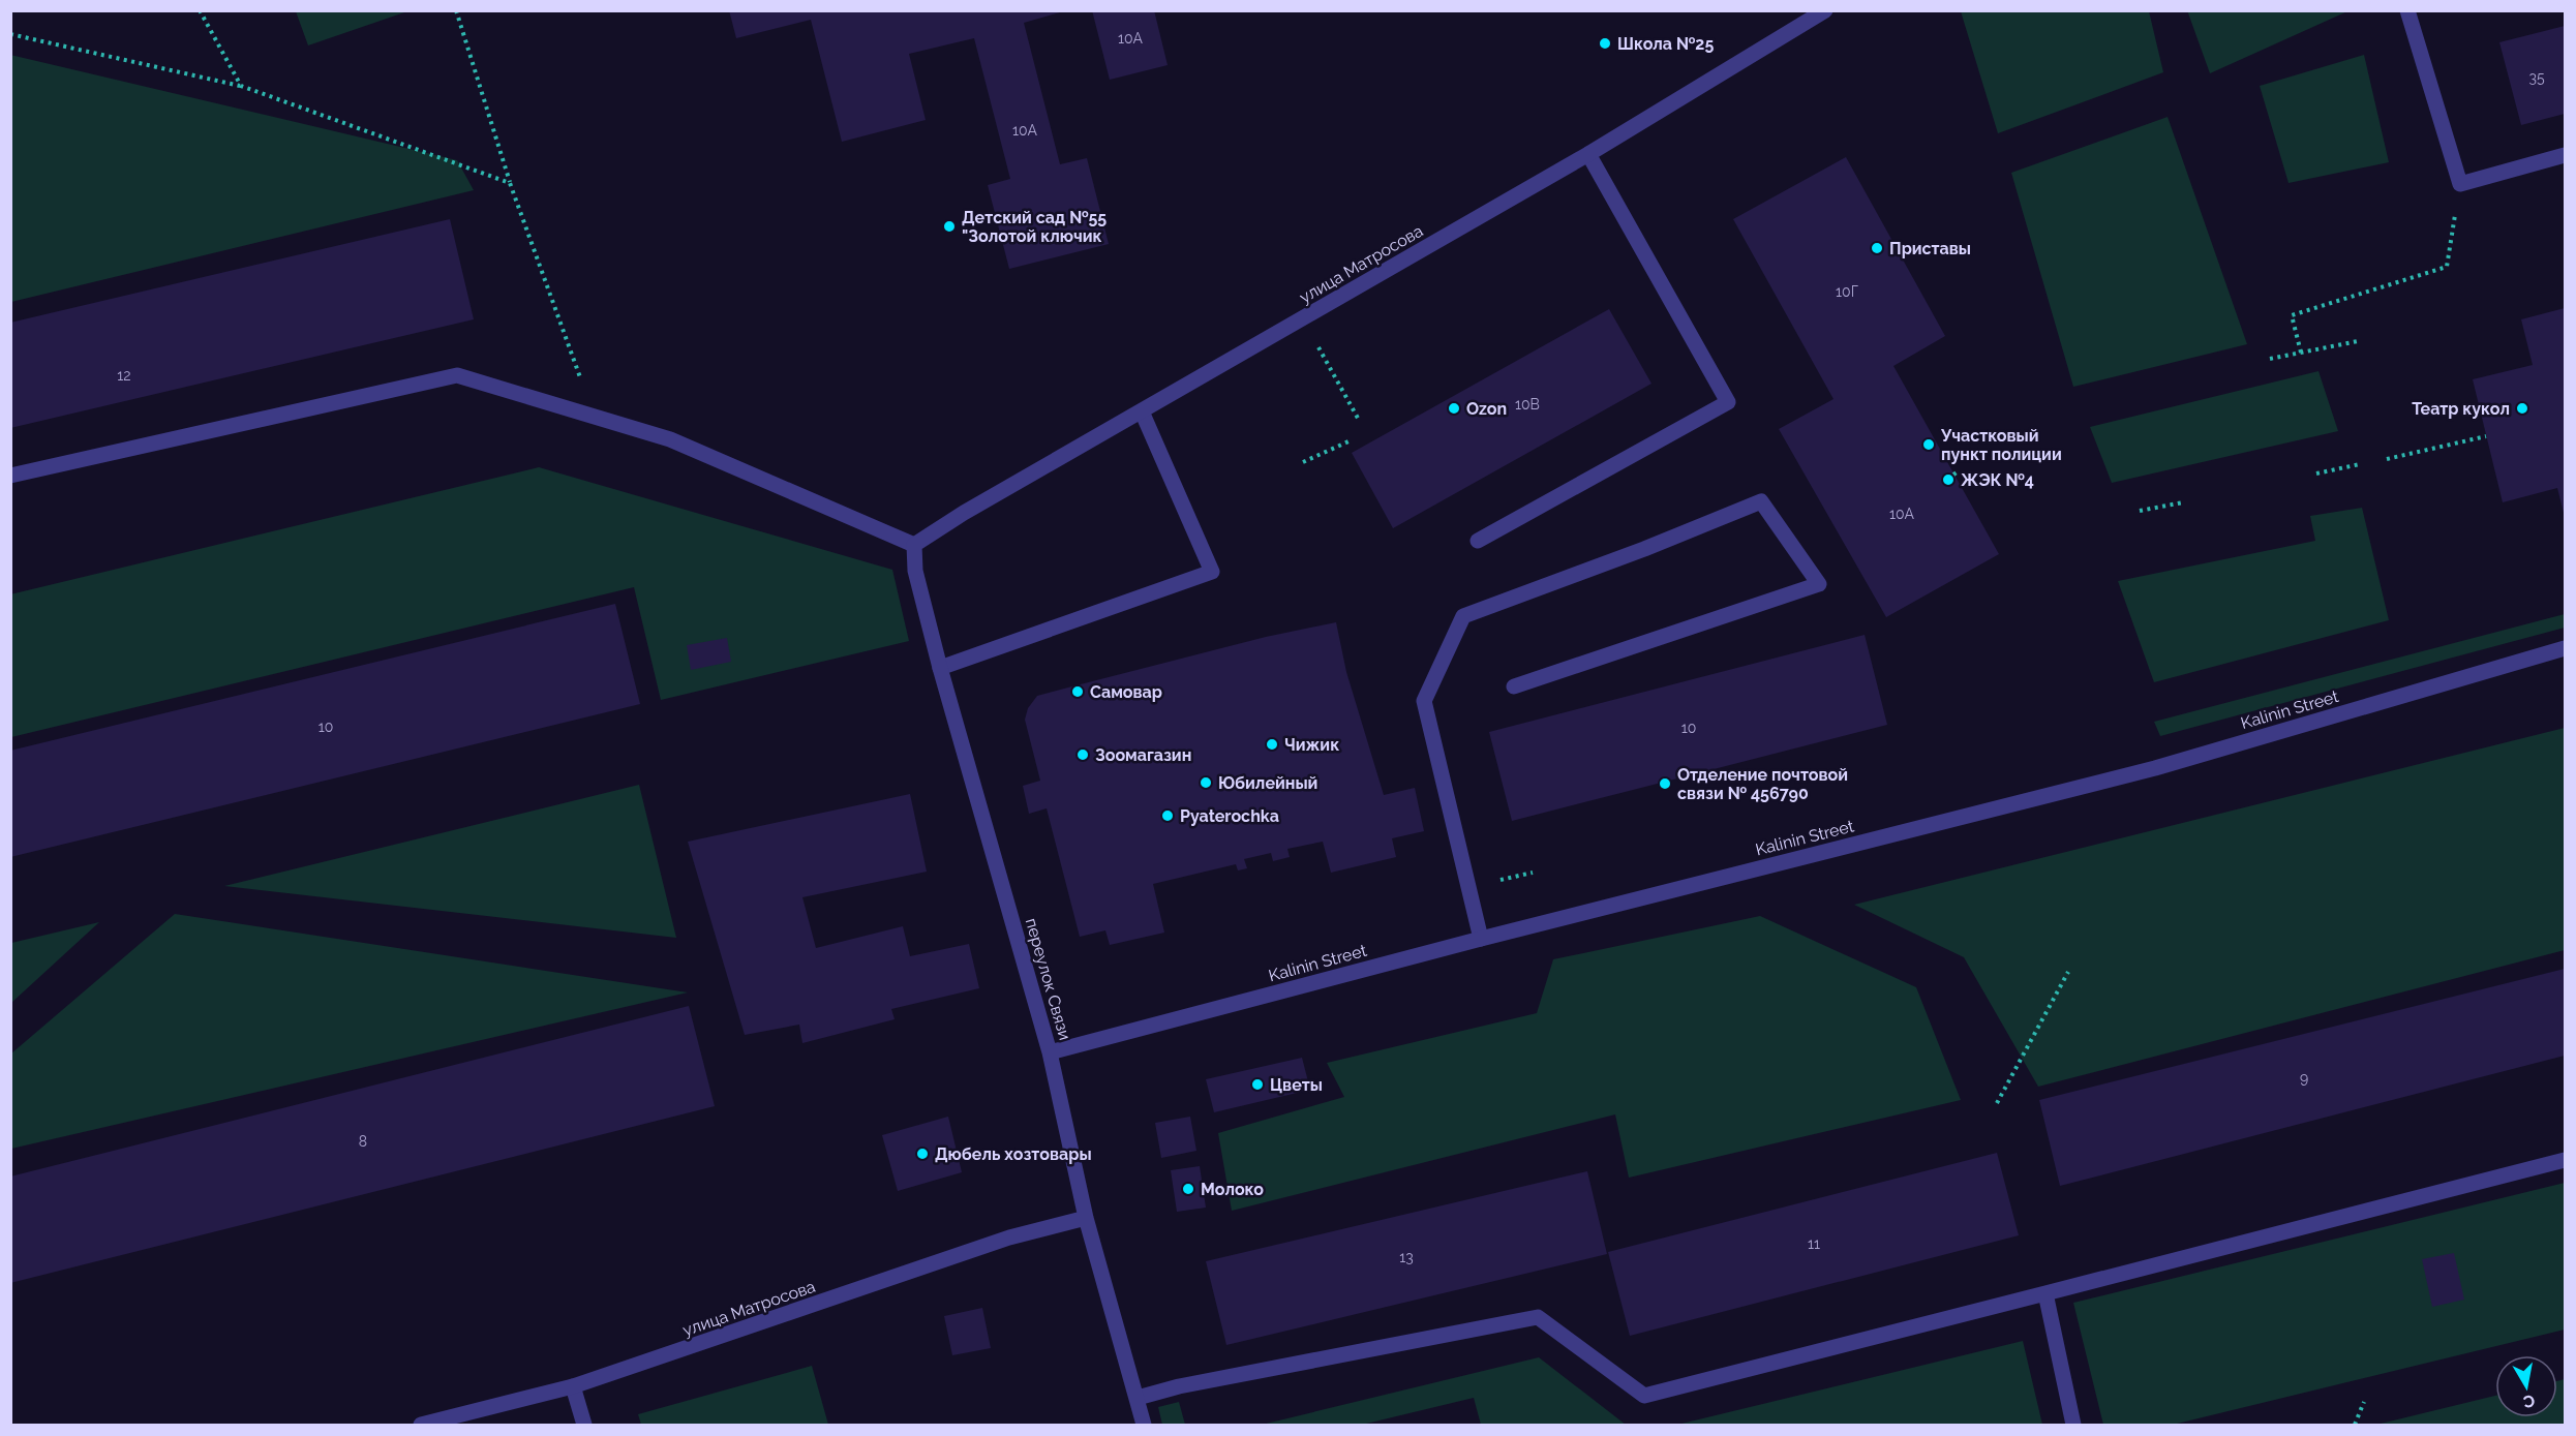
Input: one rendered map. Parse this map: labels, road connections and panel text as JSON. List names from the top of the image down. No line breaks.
{"streets":{"street":["улица Матросова","Kalinin Street","переулок Связи"]},"crossings":[["улица Матросова","переулок Связи"],["Kalinin Street","переулок Связи"]],"places":["Школа №25","Детский сад №55 \"Золотой ключик","Приставы","Ozon","Театр кукол","Участковый пункт полиции","ЖЭК №4","Самовар","Чижик","Зоомагазин","Юбилейный","Отделение почтовой связи № 456790","Pyaterochka","Цветы","Дюбель хозтовары","Молоко"],"house_numbers":["10А","35","10А","10Г","12","10В","10А","10","10","9","8","11","13"],"north":"bottom"}
